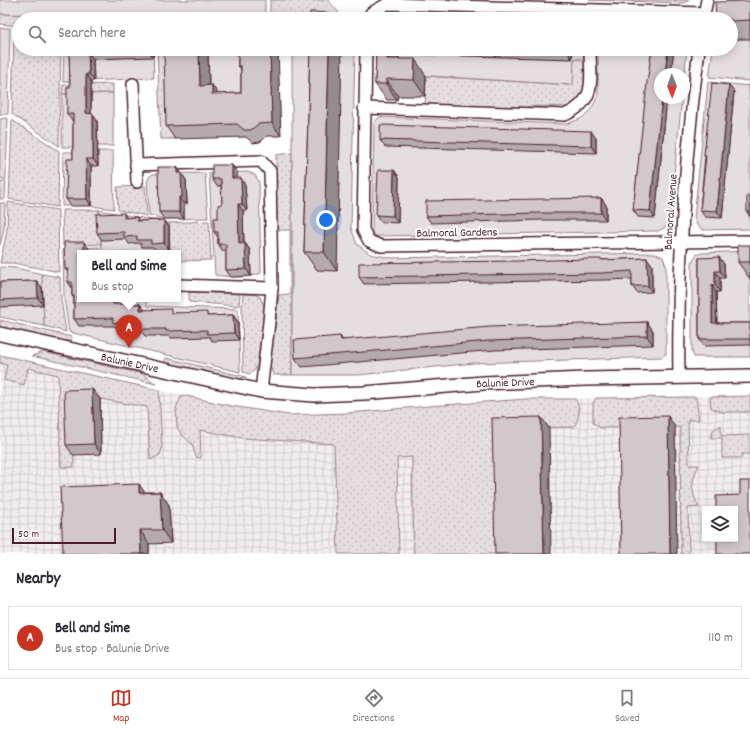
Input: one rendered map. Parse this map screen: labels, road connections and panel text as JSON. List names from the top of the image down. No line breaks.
{"streets":{"street":["Balmoral Avenue","Balmoral Gardens","Balunie Drive"]},"crossings":[["Balmoral Avenue","Balmoral Gardens"],["Balmoral Avenue","Balunie Drive"]],"scale_bar":"50 m","north":"bottom","page":{"search":"Search here","popup":["Bell and Sime","Bus stop"],"pins":"A","scale":"50 m","heading":"Nearby","list":[{"mark":"A","name":"Bell and Sime","note":"Bus stop · Balunie Drive","value":"110 m"}],"nav":["Map","Directions","Saved"]}}
